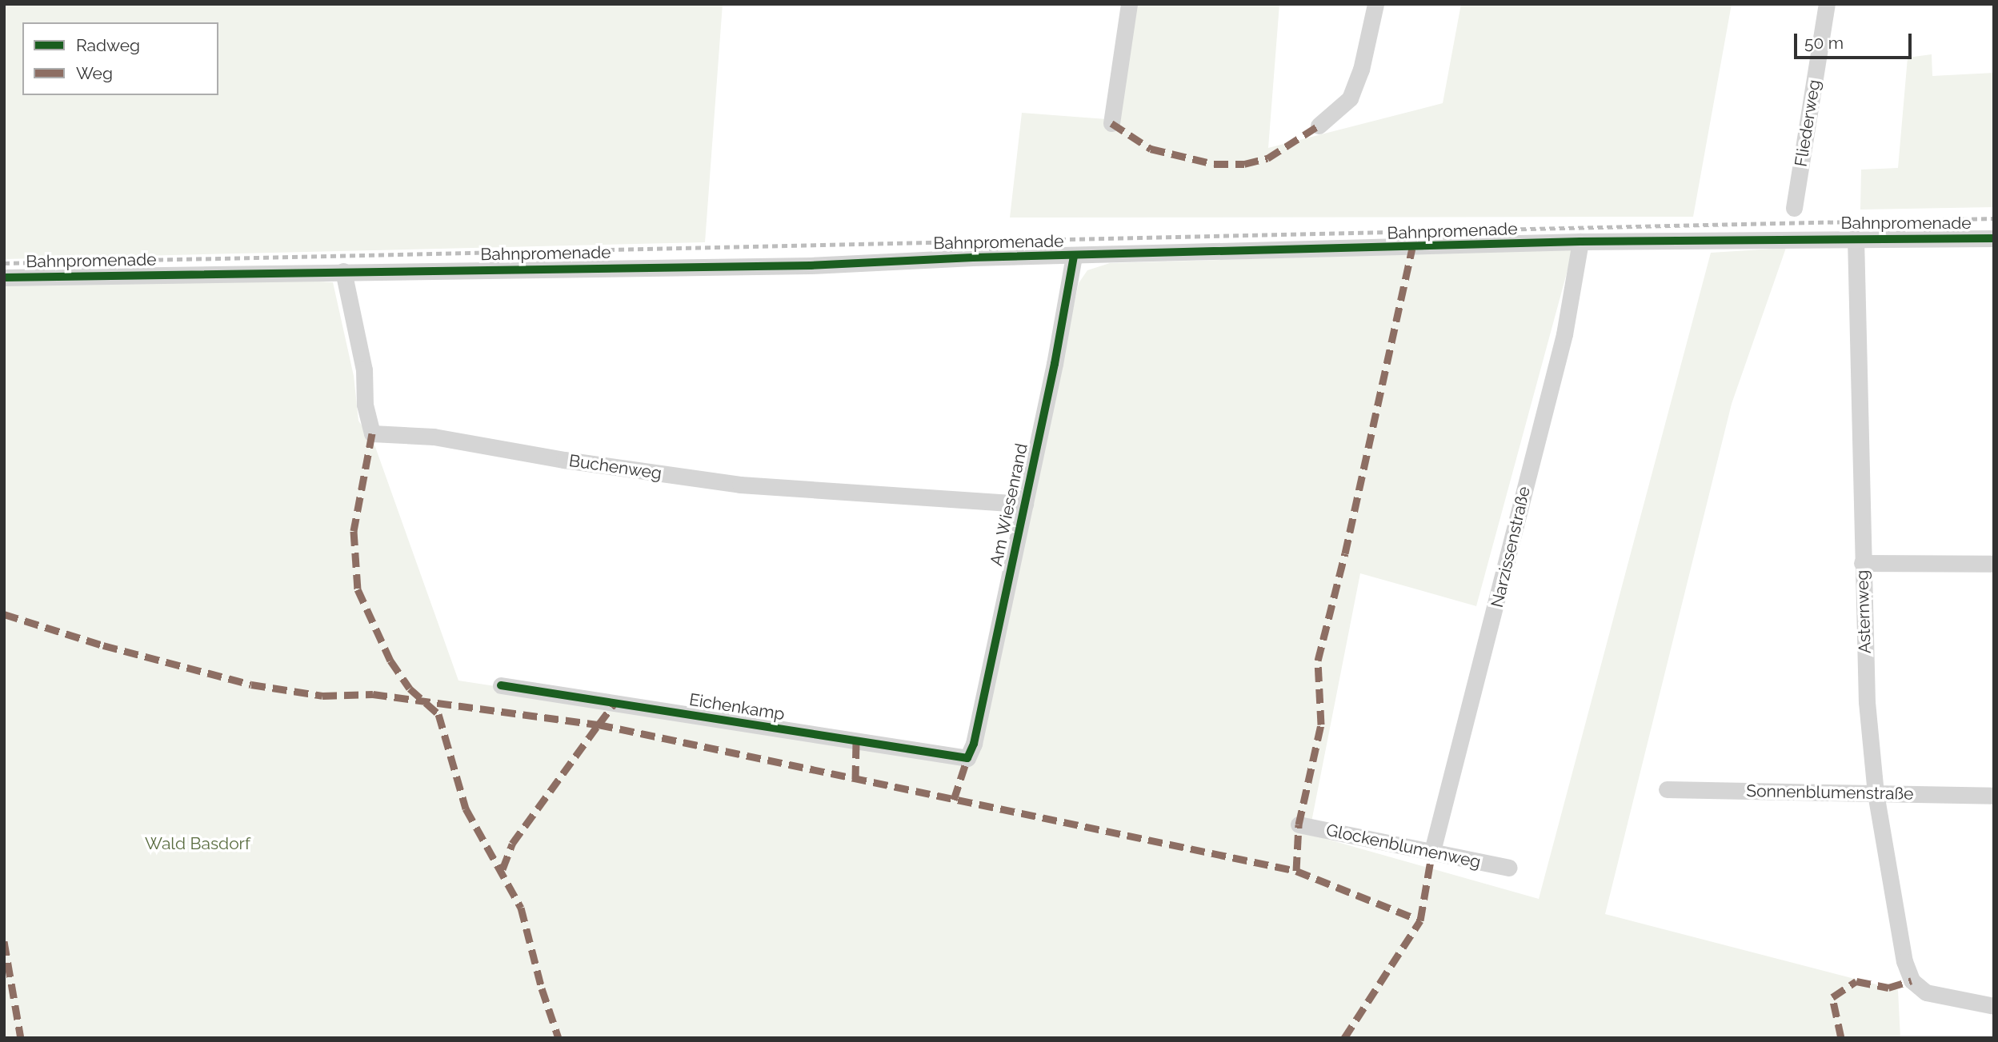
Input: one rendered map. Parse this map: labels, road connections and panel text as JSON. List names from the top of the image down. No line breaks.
{"streets":{"street":["Fliederweg","Bahnpromenade","Buchenweg","Am Wiesenrand","Narzissenstraße","Asternweg","Eichenkamp","Sonnenblumenstraße","Glockenblumenweg"]},"crossings":[["Bahnpromenade","Buchenweg"],["Bahnpromenade","Am Wiesenrand"],["Bahnpromenade","Narzissenstraße"],["Bahnpromenade","Asternweg"],["Buchenweg","Am Wiesenrand"],["Am Wiesenrand","Eichenkamp"],["Narzissenstraße","Glockenblumenweg"],["Asternweg","Sonnenblumenstraße"]],"parks":["Wald Basdorf"],"legend":["Radweg","Weg"],"scale_bar":"50 m"}
